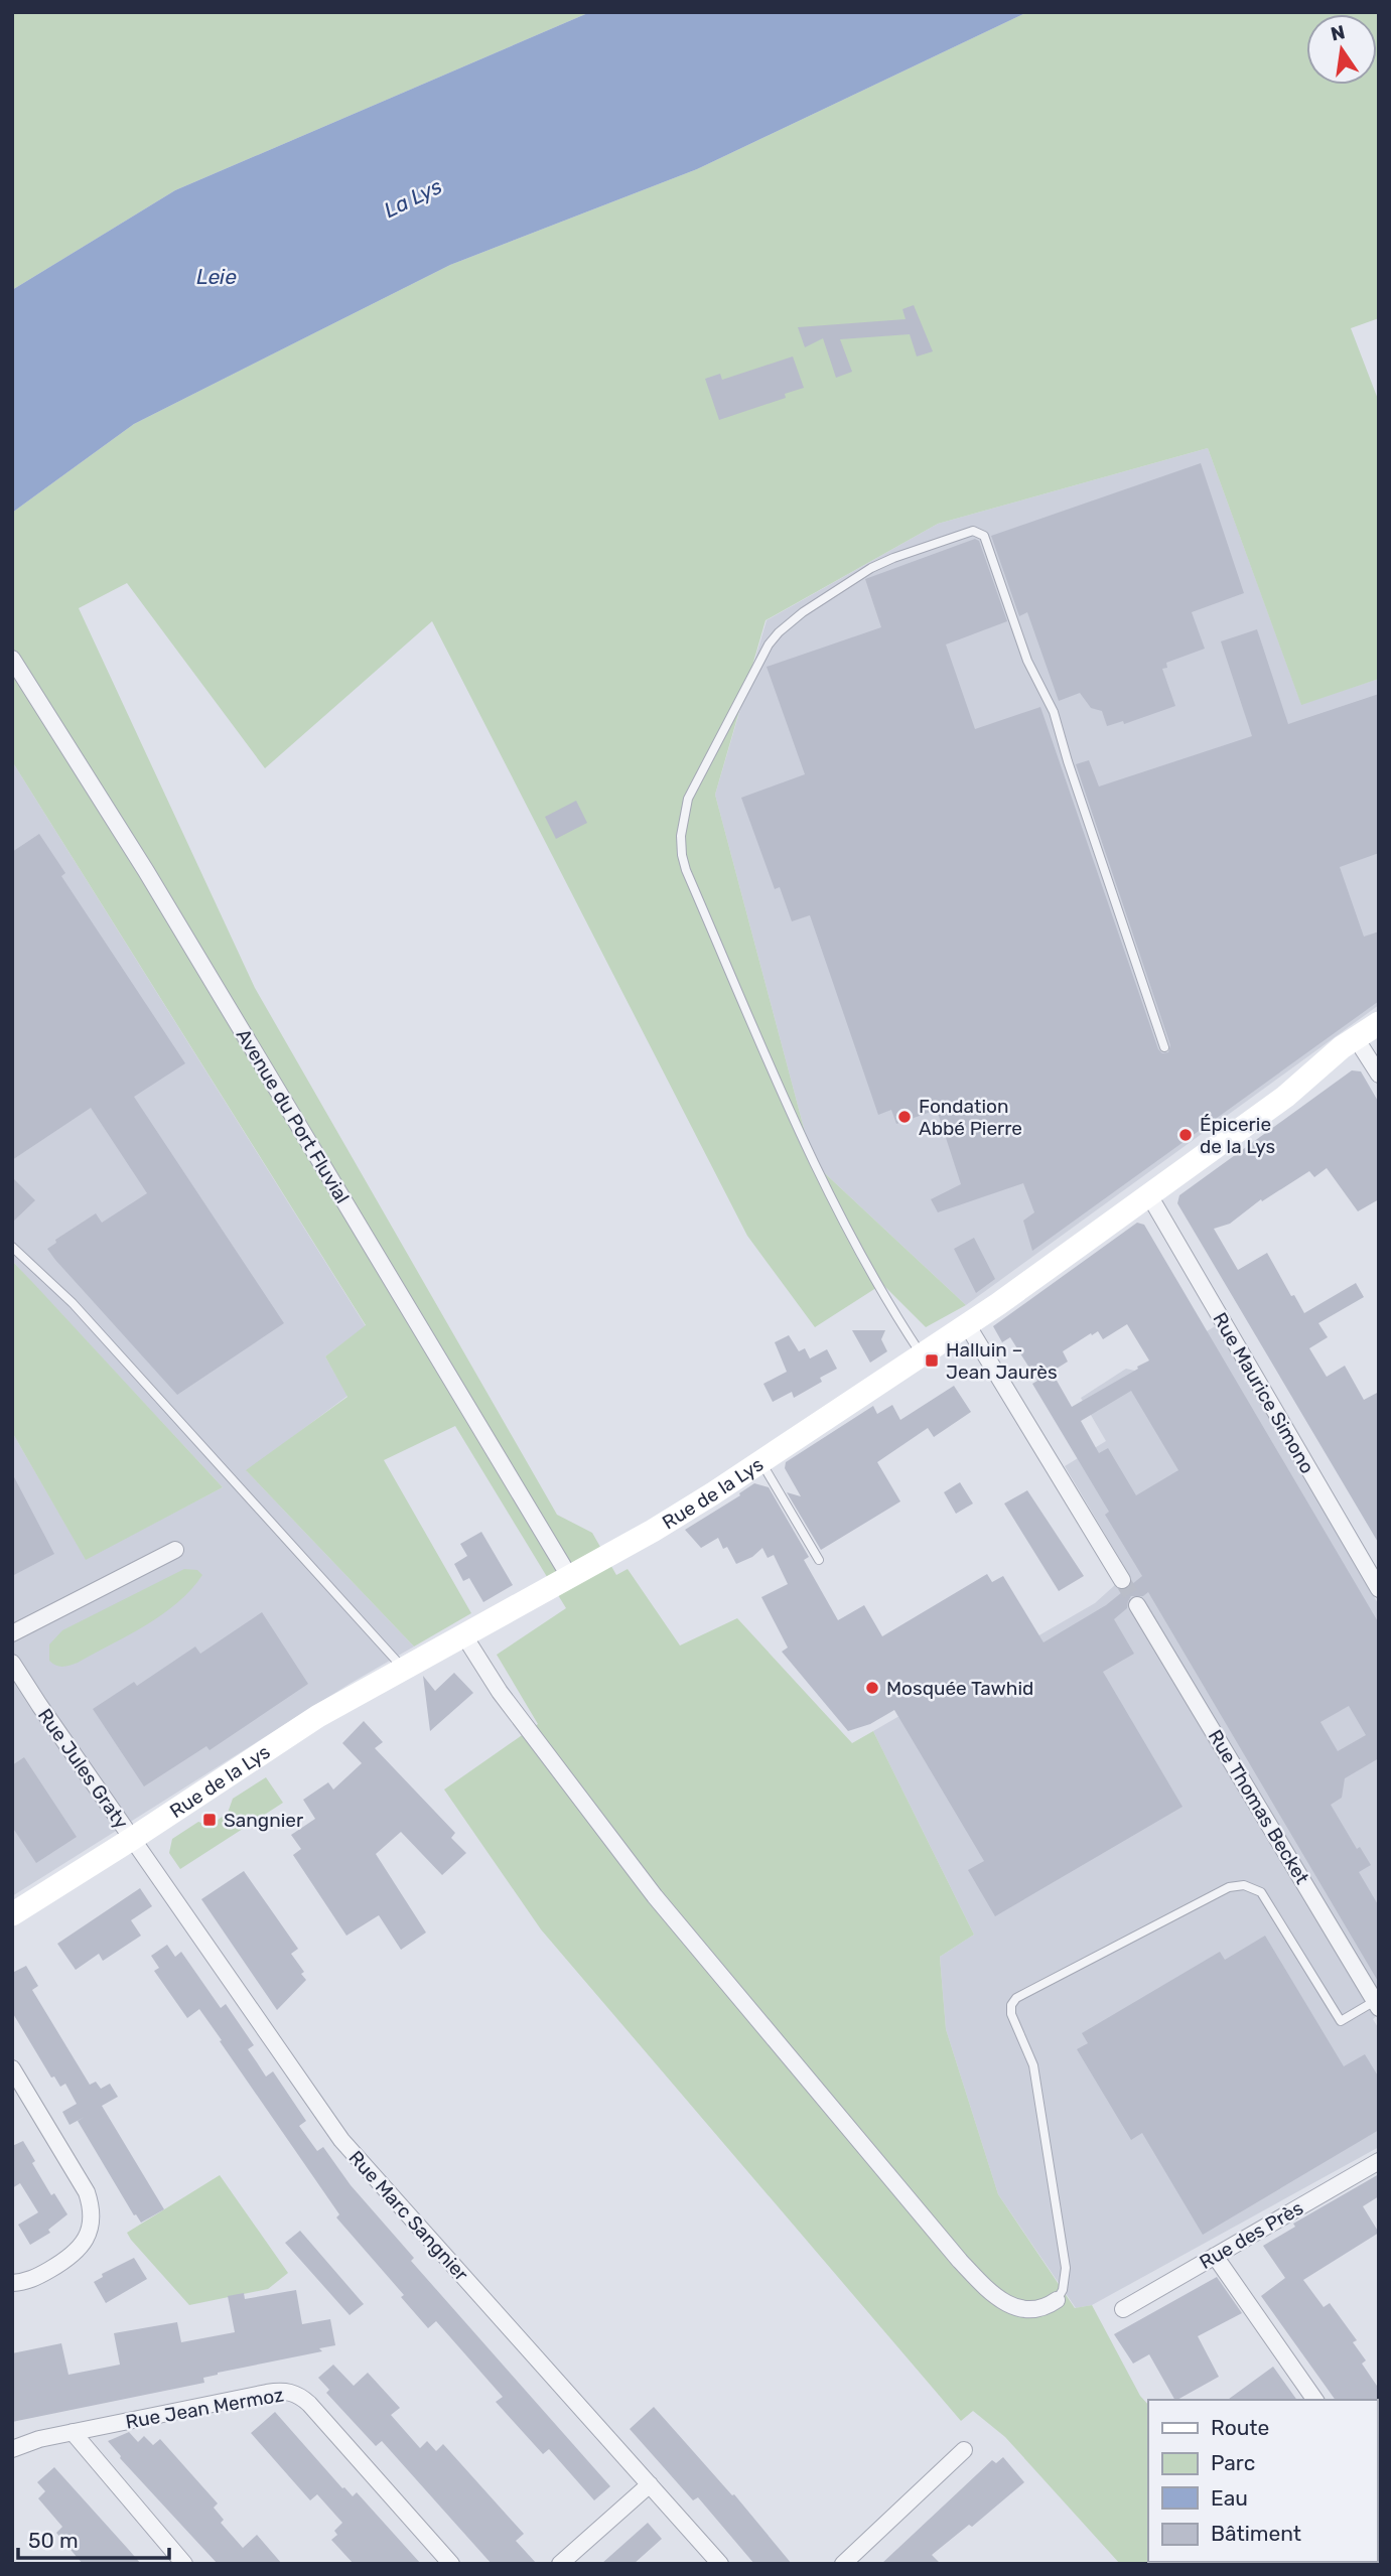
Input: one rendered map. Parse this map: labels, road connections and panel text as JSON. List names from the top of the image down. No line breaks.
{"streets":{"main road":["Rue de la Lys"],"street":["Avenue du Port Fluvial","Rue Maurice Simono","Rue Jules Graty","Rue Thomas Becket","Rue Marc Sangnier","Rue des Près","Rue Jean Mermoz"]},"crossings":[["Avenue du Port Fluvial","Rue de la Lys"],["Rue Maurice Simono","Rue de la Lys"],["Rue de la Lys","Rue Jules Graty"],["Rue de la Lys","Rue Marc Sangnier"],["Rue Jules Graty","Rue Marc Sangnier"]],"water":["La Lys","Leie"],"places":{"other":["Fondation Abbé Pierre","Épicerie de la Lys","Mosquée Tawhid"],"transit":["Halluin – Jean Jaurès","Sangnier"]},"legend":["Route","Parc","Eau","Bâtiment"],"scale_bar":"50 m","north":"top"}
